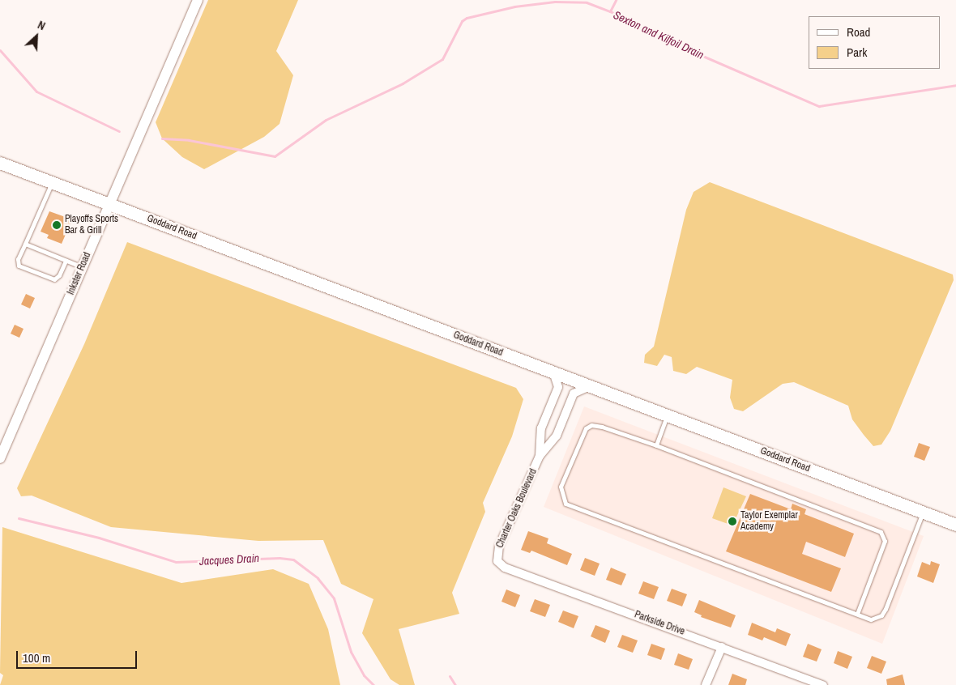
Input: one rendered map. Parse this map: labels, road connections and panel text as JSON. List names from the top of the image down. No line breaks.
{"streets":{"main road":["Goddard Road"],"street":["Inkster Road","Charter Oaks Boulevard","Parkside Drive"]},"crossings":[["Goddard Road","Inkster Road"],["Goddard Road","Charter Oaks Boulevard"],["Charter Oaks Boulevard","Parkside Drive"]],"water":["Sexton and Kilfoil Drain","Jacques Drain"],"places":["Playoffs Sports Bar & Grill","Taylor Exemplar Academy"],"legend":["Road","Park"],"scale_bar":"100 m","north":"top right"}
